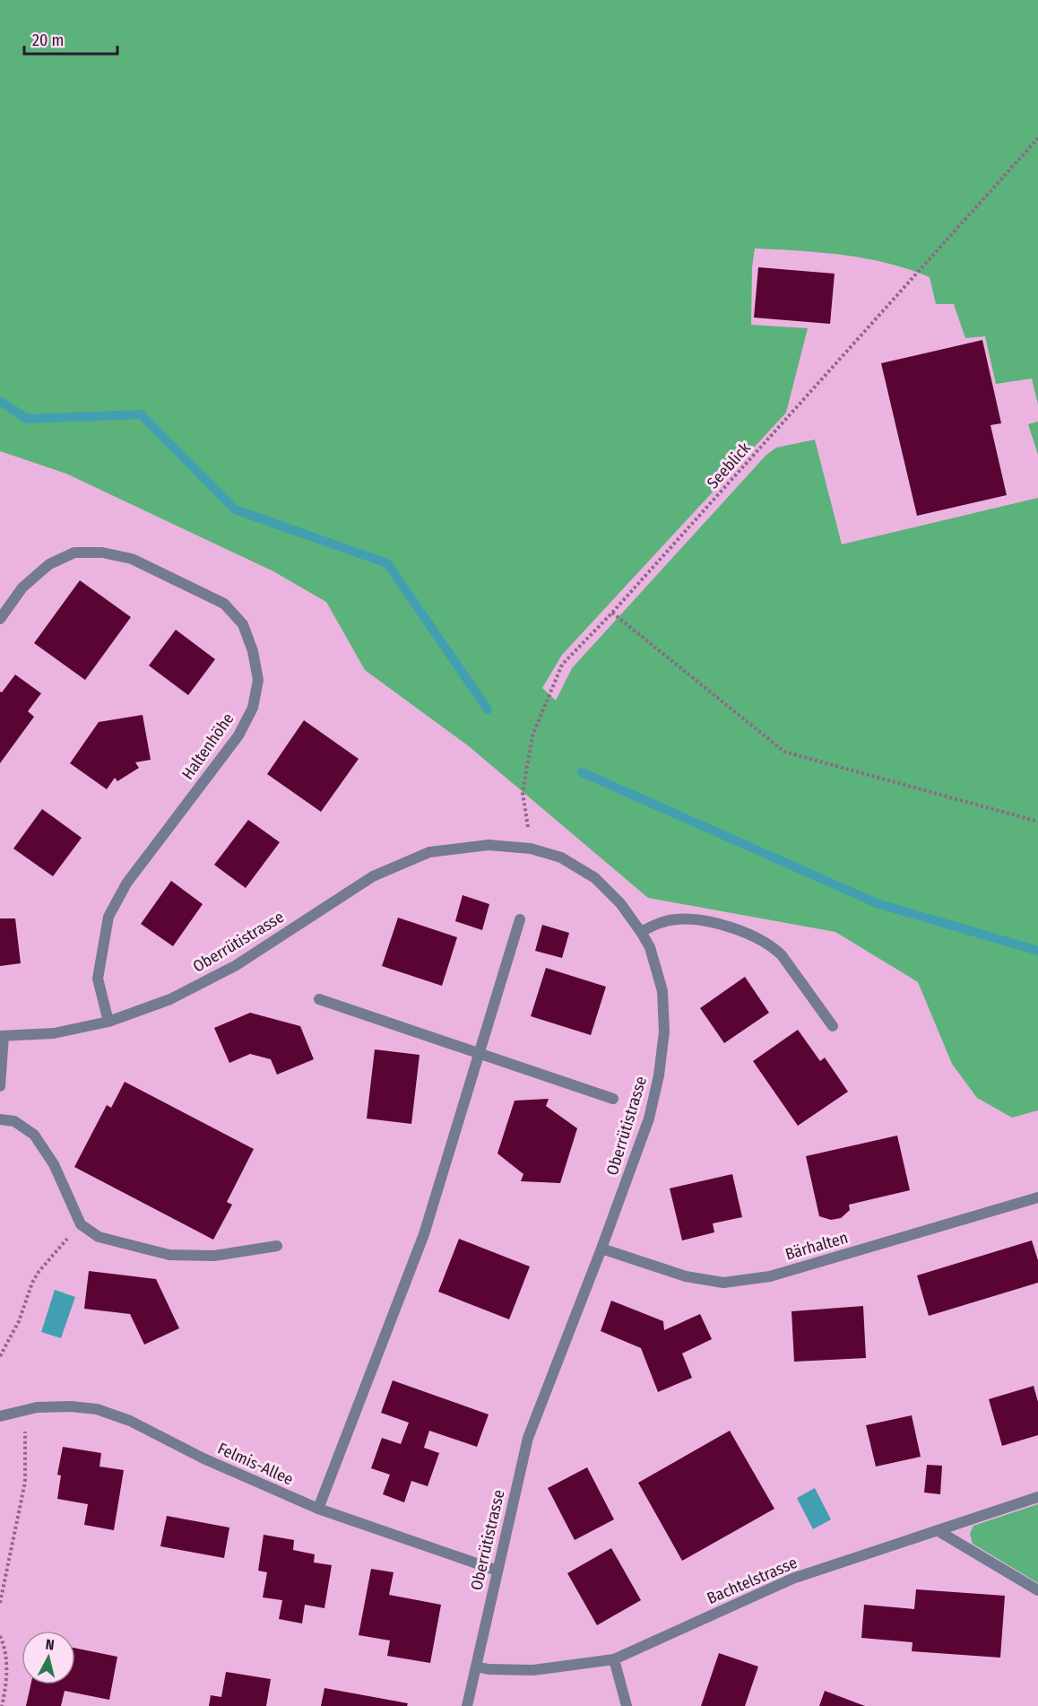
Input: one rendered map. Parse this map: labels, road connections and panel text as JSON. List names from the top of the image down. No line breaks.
{"streets":{"street":["Haltenhöhe","Oberrütistrasse","Bärhalten","Felmis-Allee","Bachtelstrasse"],"path":["Seeblick"]},"crossings":[["Seeblick","Oberrütistrasse"],["Haltenhöhe","Oberrütistrasse"],["Oberrütistrasse","Bärhalten"],["Oberrütistrasse","Felmis-Allee"],["Oberrütistrasse","Bachtelstrasse"]],"scale_bar":"20 m","north":"top"}
